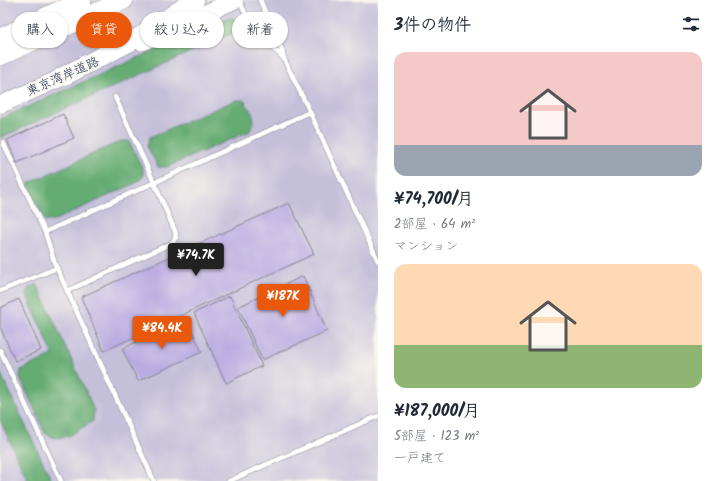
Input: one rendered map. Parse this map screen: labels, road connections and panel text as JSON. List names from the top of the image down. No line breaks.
{"streets":{"highway":["東京湾岸道路"]},"page":{"heading":"3件の物件","chip":["購入","賃貸","絞り込み","新着"],"list":[{"name":"¥74,700/月","note":"2部屋 · 64 m² · マンション"},{"name":"¥187,000/月","note":"5部屋 · 123 m² · 一戸建て"}],"price":["¥74.7K","¥187K","¥84.4K"]}}
